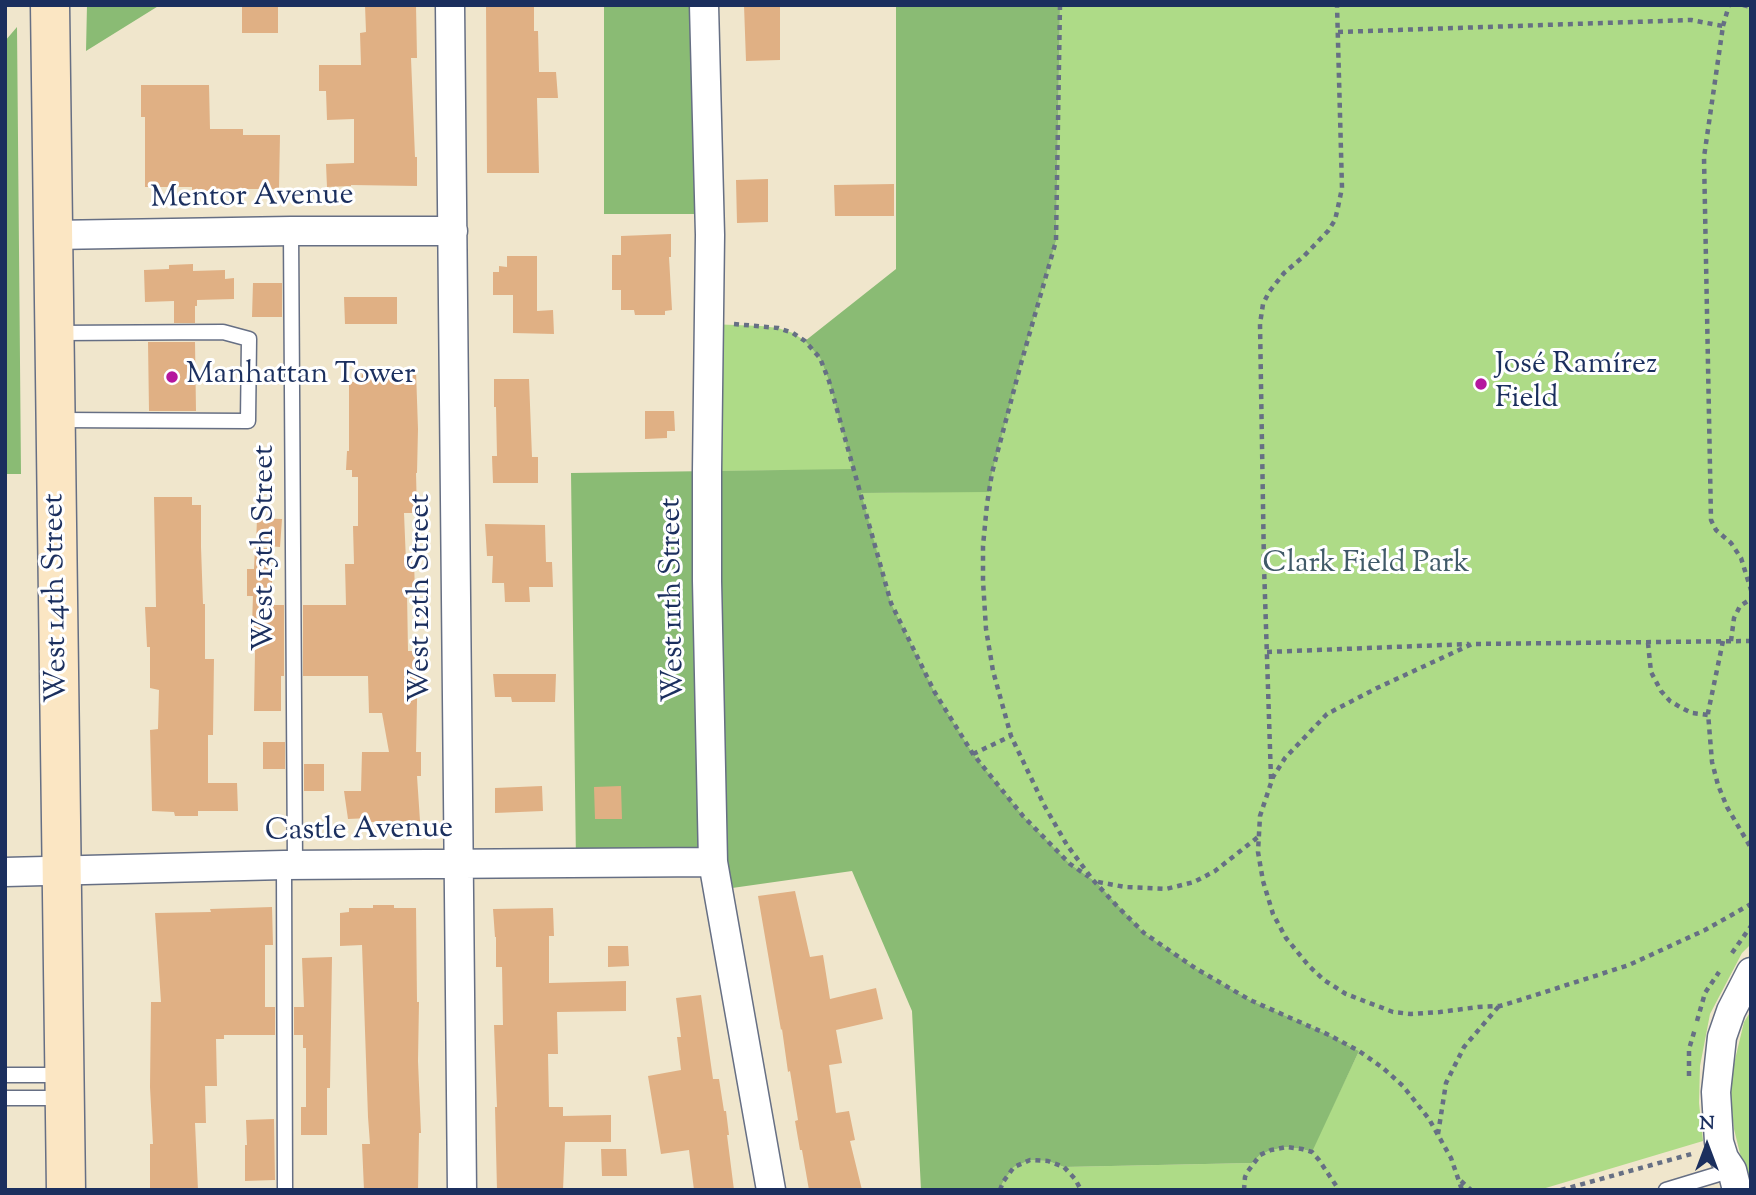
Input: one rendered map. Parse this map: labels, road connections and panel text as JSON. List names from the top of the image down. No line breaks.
{"streets":{"street":["Mentor Avenue","West 14th Street","West 12th Street","West 11th Street","Castle Avenue"],"lane":["West 13th Street"]},"crossings":[["Mentor Avenue","West 13th Street"],["Mentor Avenue","West 14th Street"],["Mentor Avenue","West 12th Street"],["West 13th Street","Castle Avenue"],["West 14th Street","Castle Avenue"],["West 12th Street","Castle Avenue"],["West 11th Street","Castle Avenue"]],"parks":["Clark Field Park"],"places":["Manhattan Tower","José Ramírez Field"],"north":"top"}
